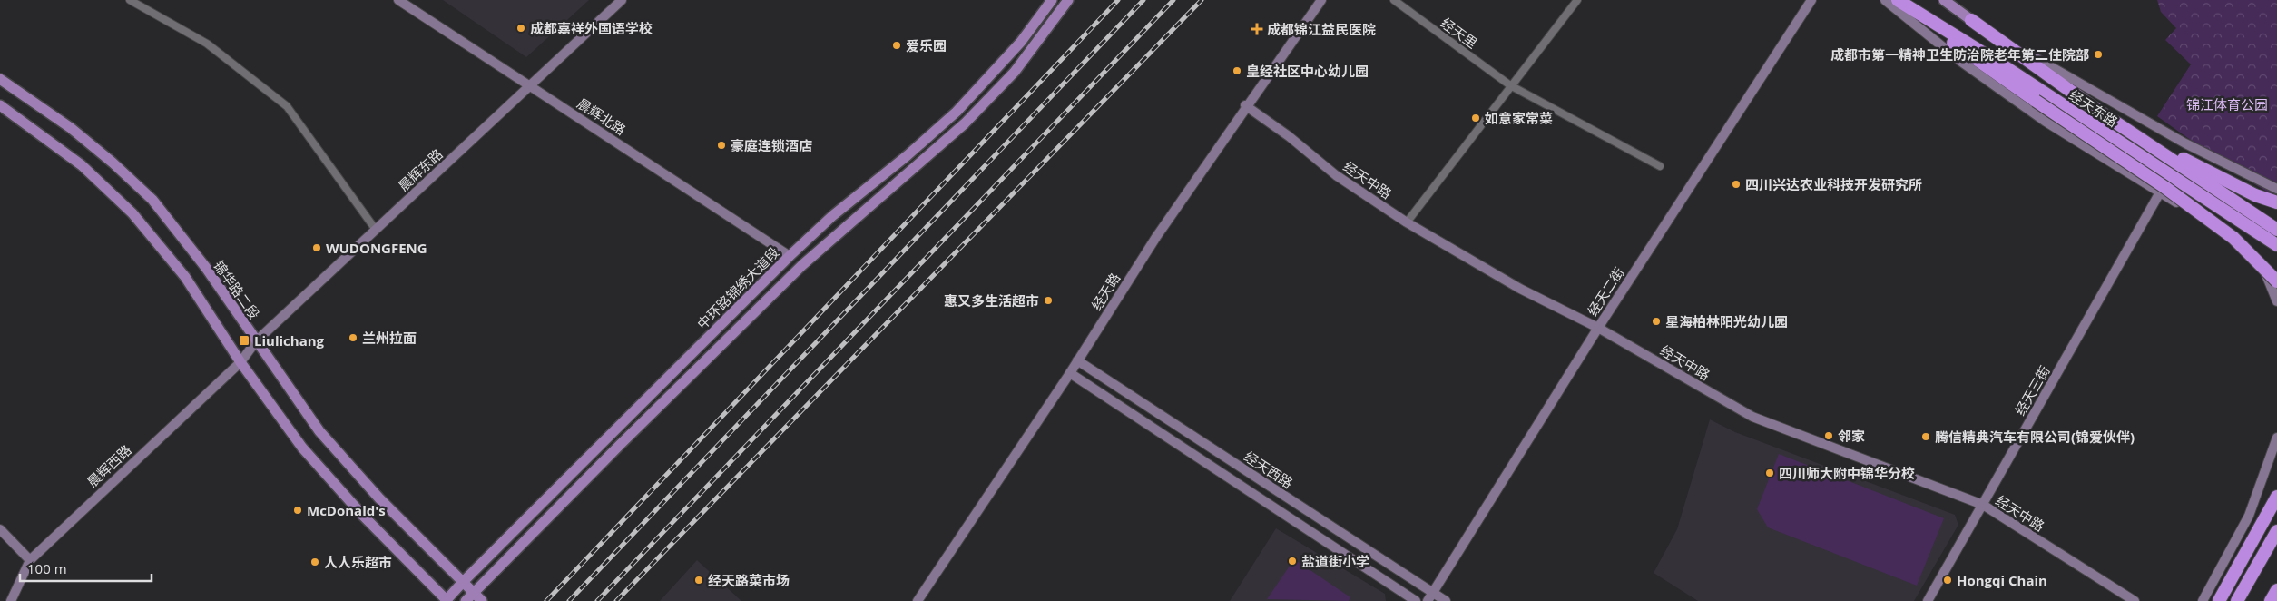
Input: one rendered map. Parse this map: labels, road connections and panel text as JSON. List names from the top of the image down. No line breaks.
{"streets":{"highway":["经天东路"],"main road":["中环路锦绣大道段","锦华路二段"],"street":["经天里","晨辉北路","晨辉东路","经天中路","经天路","经天二街","经天三街","晨辉西路","经天西路"]},"crossings":[["晨辉北路","晨辉东路"],["晨辉北路","中环路锦绣大道段"],["晨辉东路","锦华路二段"],["晨辉东路","晨辉西路"],["经天中路","经天路"],["经天中路","经天二街"],["经天中路","经天三街"],["中环路锦绣大道段","锦华路二段"],["经天路","经天西路"],["经天二街","经天西路"]],"parks":["锦江体育公园"],"places":{"other":["成都嘉祥外国语学校","爱乐园","成都市第一精神卫生防治院老年第二住院部","皇经社区中心幼儿园","如意家常菜","豪庭连锁酒店","四川兴达农业科技开发研究所","WUDONGFENG","惠又多生活超市","星海柏林阳光幼儿园","兰州拉面","邻家","腾信精典汽车有限公司(锦爱伙伴)","四川师大附中锦华分校","McDonald's","盐道街小学","人人乐超市","经天路菜市场","Hongqi Chain"],"health":["成都锦江益民医院"],"transit":["Liulichang"]},"scale_bar":"100 m"}
